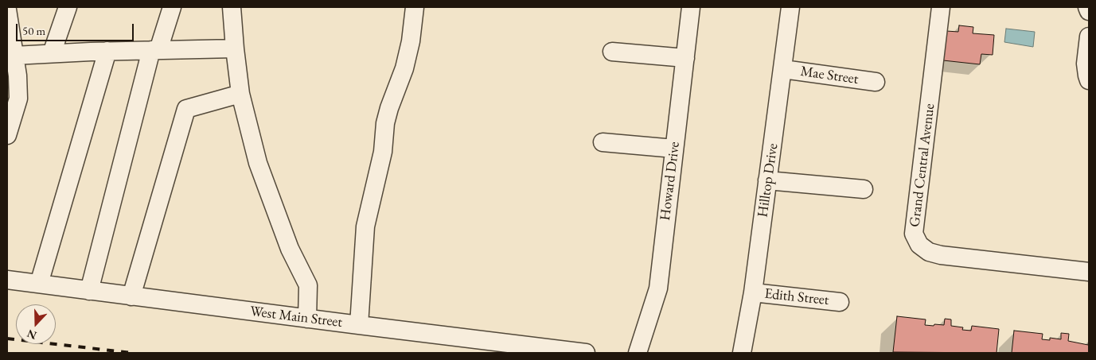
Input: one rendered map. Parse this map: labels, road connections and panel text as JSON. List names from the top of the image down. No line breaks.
{"streets":{"street":["Mae Street","Grand Central Avenue","Hilltop Drive","Howard Drive","Edith Street","West Main Street"]},"crossings":[["Mae Street","Hilltop Drive"],["Hilltop Drive","Edith Street"]],"scale_bar":"50 m","north":"bottom"}
